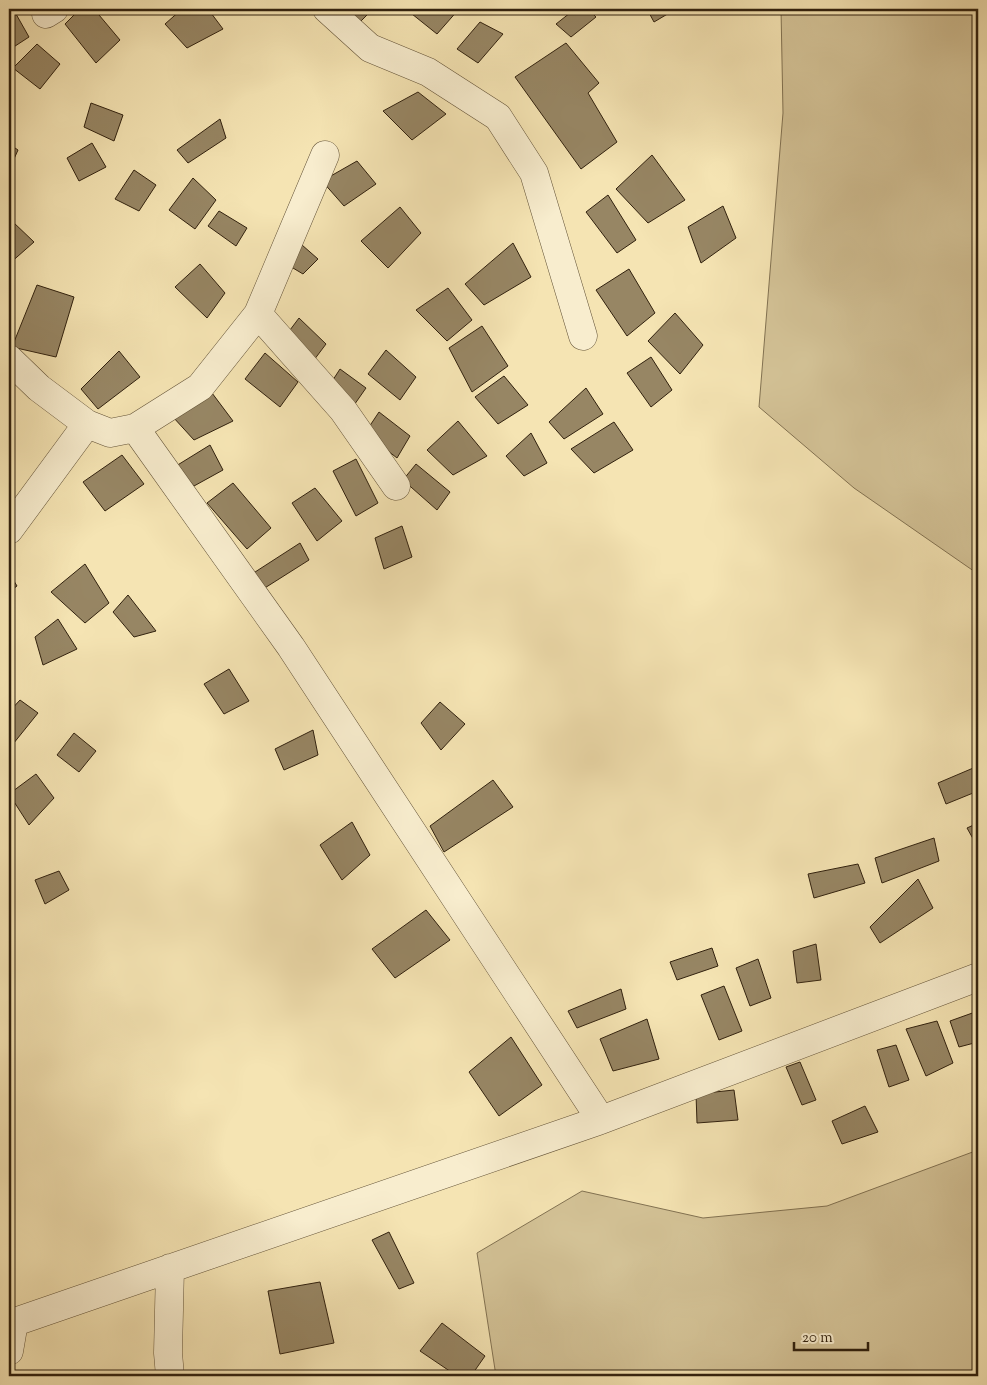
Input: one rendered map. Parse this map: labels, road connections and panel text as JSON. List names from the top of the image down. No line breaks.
{"scale_bar":"20 m"}
